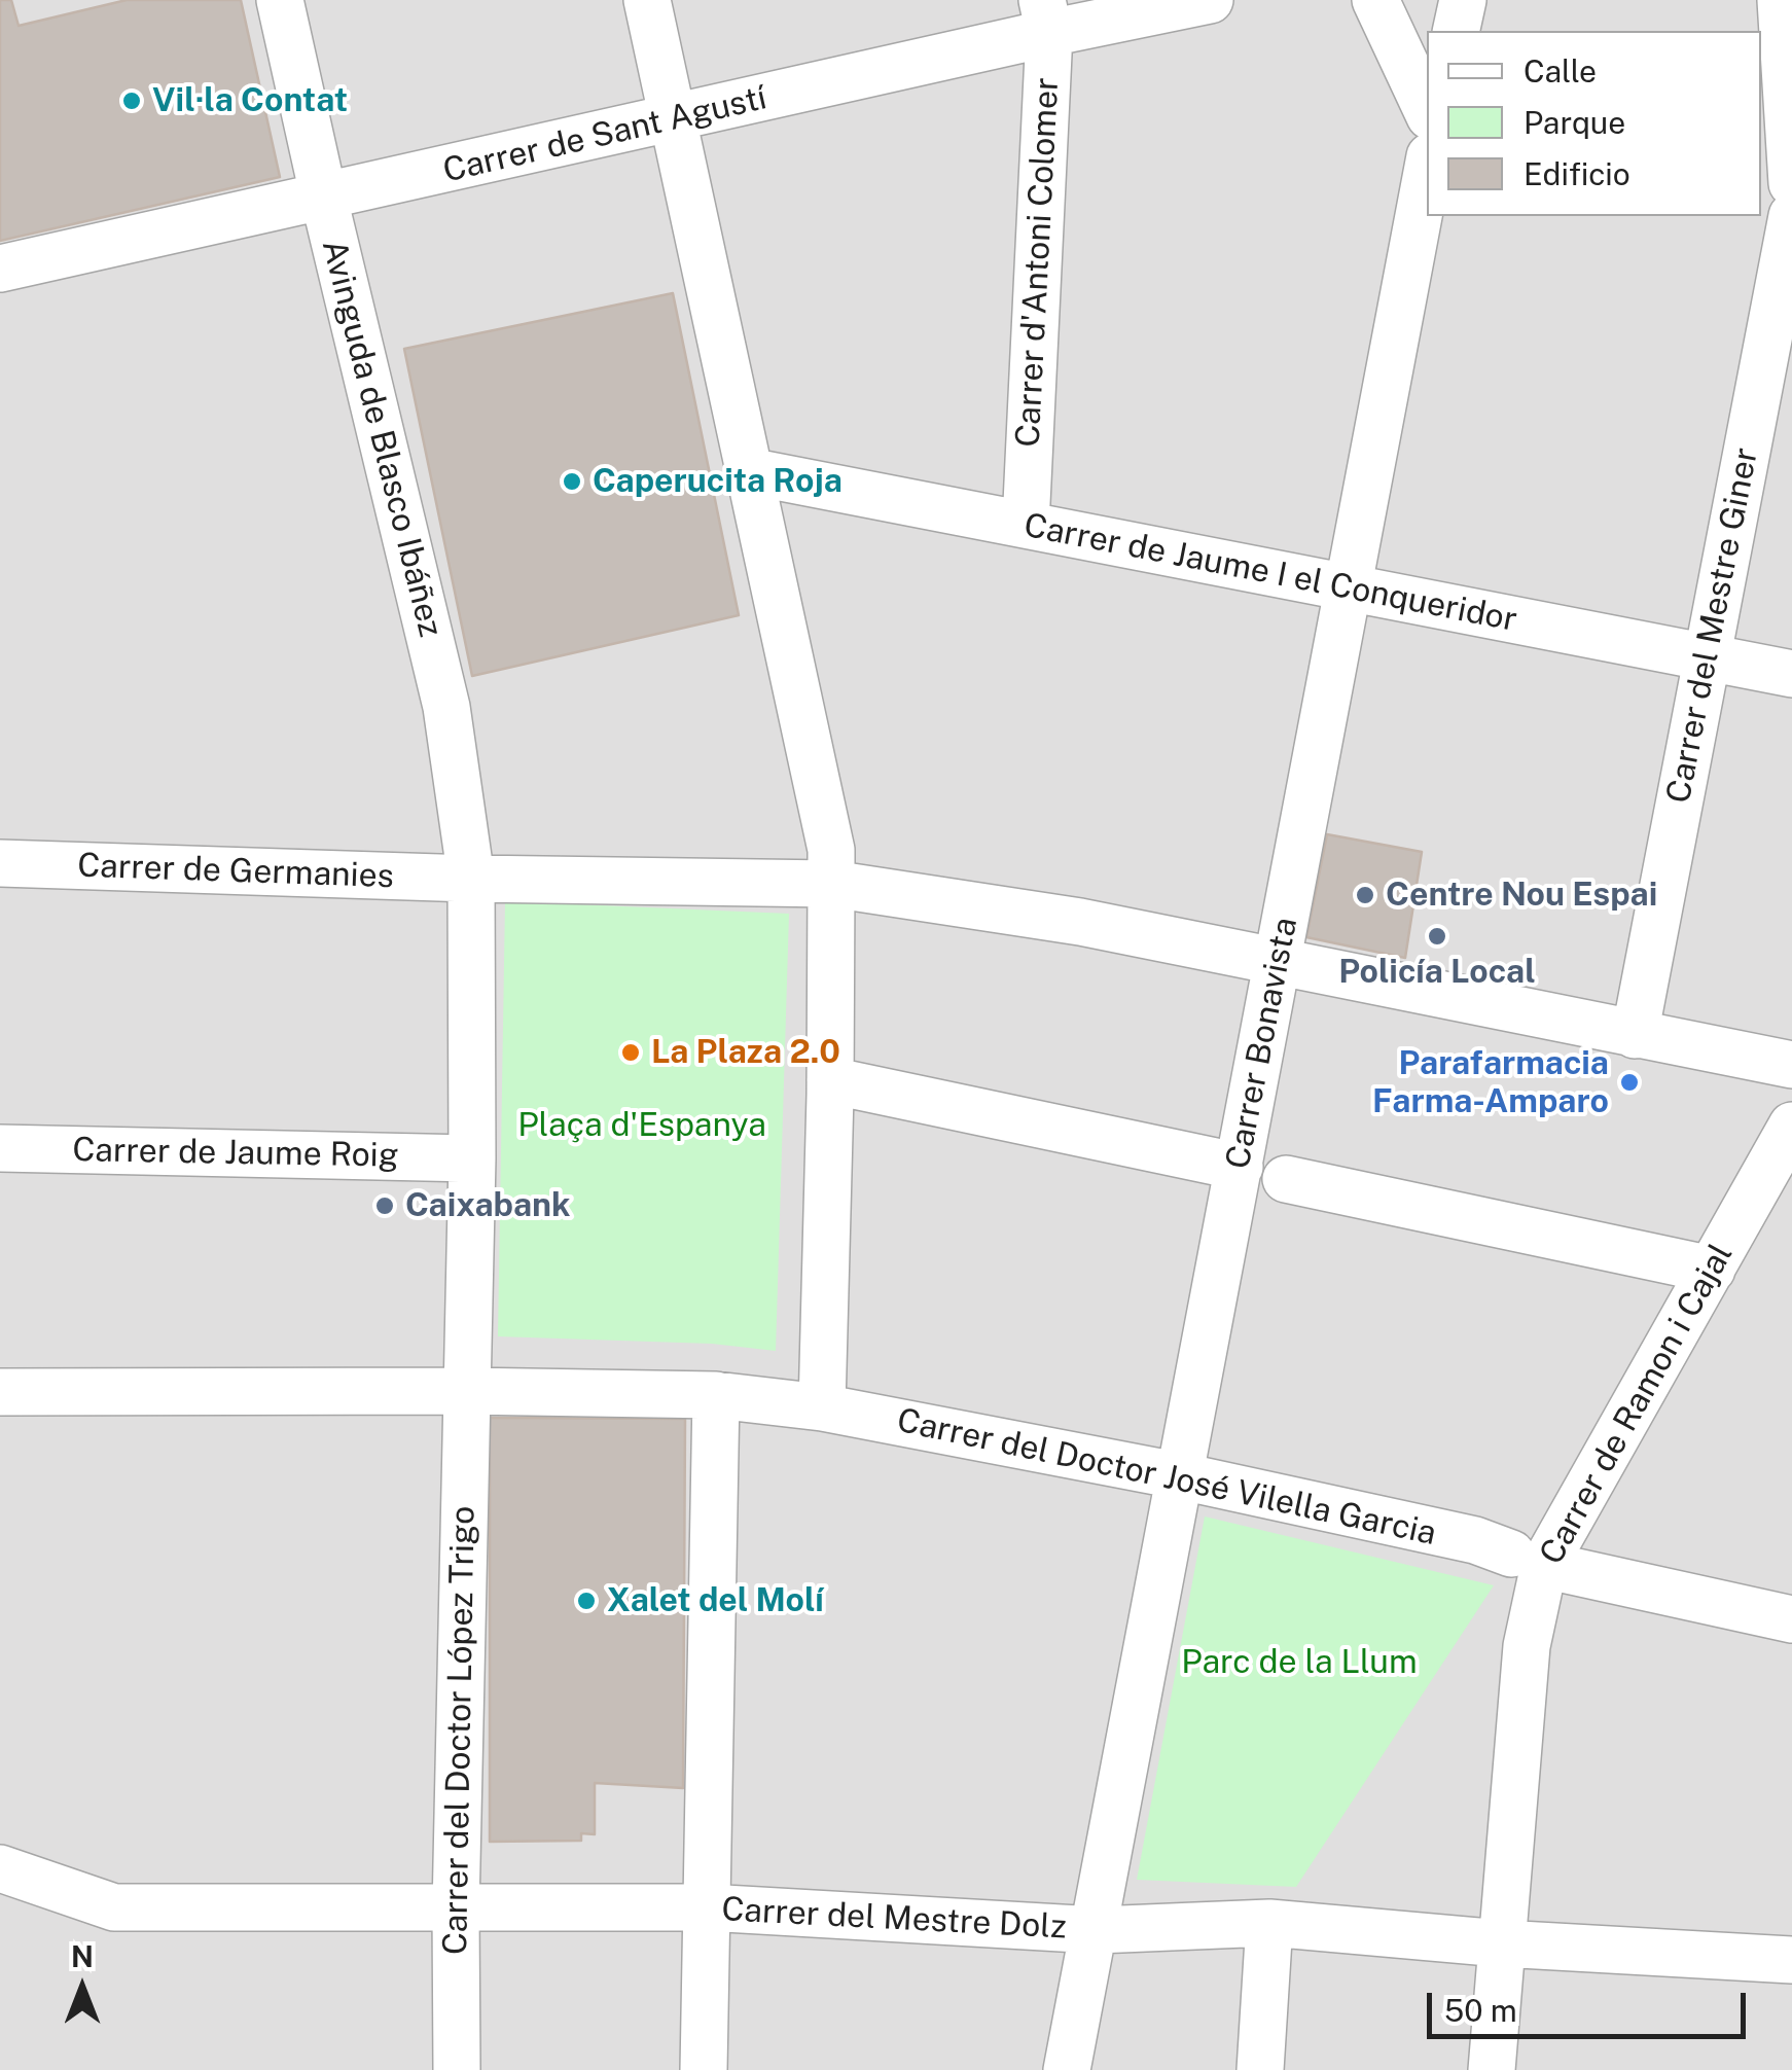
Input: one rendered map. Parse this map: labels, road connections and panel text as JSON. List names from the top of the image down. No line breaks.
{"streets":{"street":["Carrer de Sant Agustí","Carrer d'Antoni Colomer","Avinguda de Blasco Ibáñez","Carrer de Jaume I el Conqueridor","Carrer del Mestre Giner","Carrer de Germanies","Carrer Bonavista","Carrer de Jaume Roig","Carrer de Ramon i Cajal","Carrer del Doctor José Vilella Garcia","Carrer del Doctor López Trigo","Carrer del Mestre Dolz"]},"crossings":[["Carrer de Sant Agustí","Carrer d'Antoni Colomer"],["Carrer de Sant Agustí","Avinguda de Blasco Ibáñez"],["Carrer d'Antoni Colomer","Carrer de Jaume I el Conqueridor"],["Avinguda de Blasco Ibáñez","Carrer de Germanies"],["Carrer de Jaume I el Conqueridor","Carrer del Mestre Giner"],["Carrer de Jaume I el Conqueridor","Carrer Bonavista"],["Carrer Bonavista","Carrer del Doctor José Vilella Garcia"],["Carrer Bonavista","Carrer del Mestre Dolz"],["Carrer de Ramon i Cajal","Carrer del Doctor José Vilella Garcia"],["Carrer de Ramon i Cajal","Carrer del Mestre Dolz"],["Carrer del Doctor López Trigo","Carrer del Mestre Dolz"]],"parks":["Plaça d'Espanya","Parc de la Llum"],"places":["Vil·la Contat","Caperucita Roja","Centre Nou Espai","Policía Local","La Plaza 2.0","Parafarmacia Farma-Amparo","Caixabank","Xalet del Molí"],"legend":["Calle","Parque","Edificio"],"scale_bar":"50 m","north":"top"}
